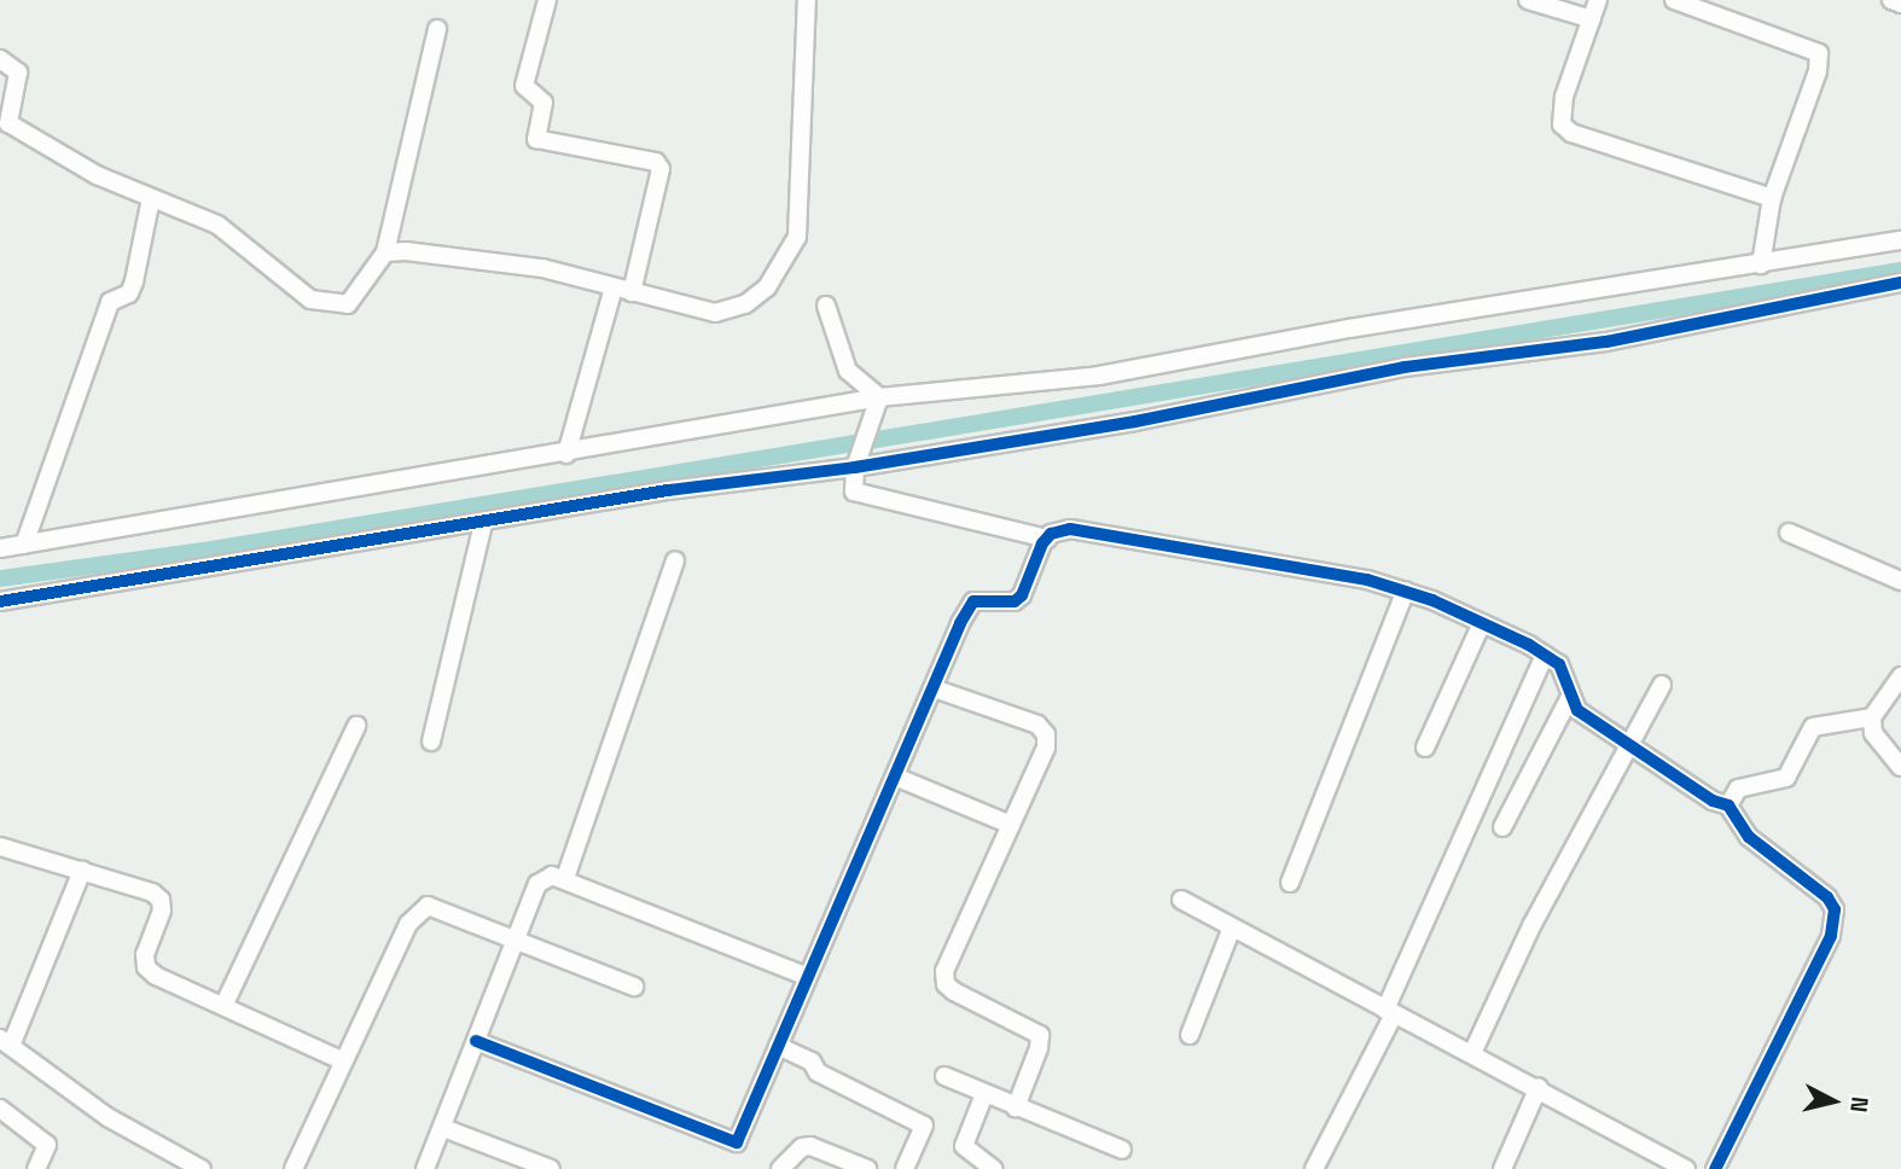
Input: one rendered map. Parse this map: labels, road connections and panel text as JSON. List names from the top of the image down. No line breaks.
{"north":"right"}
